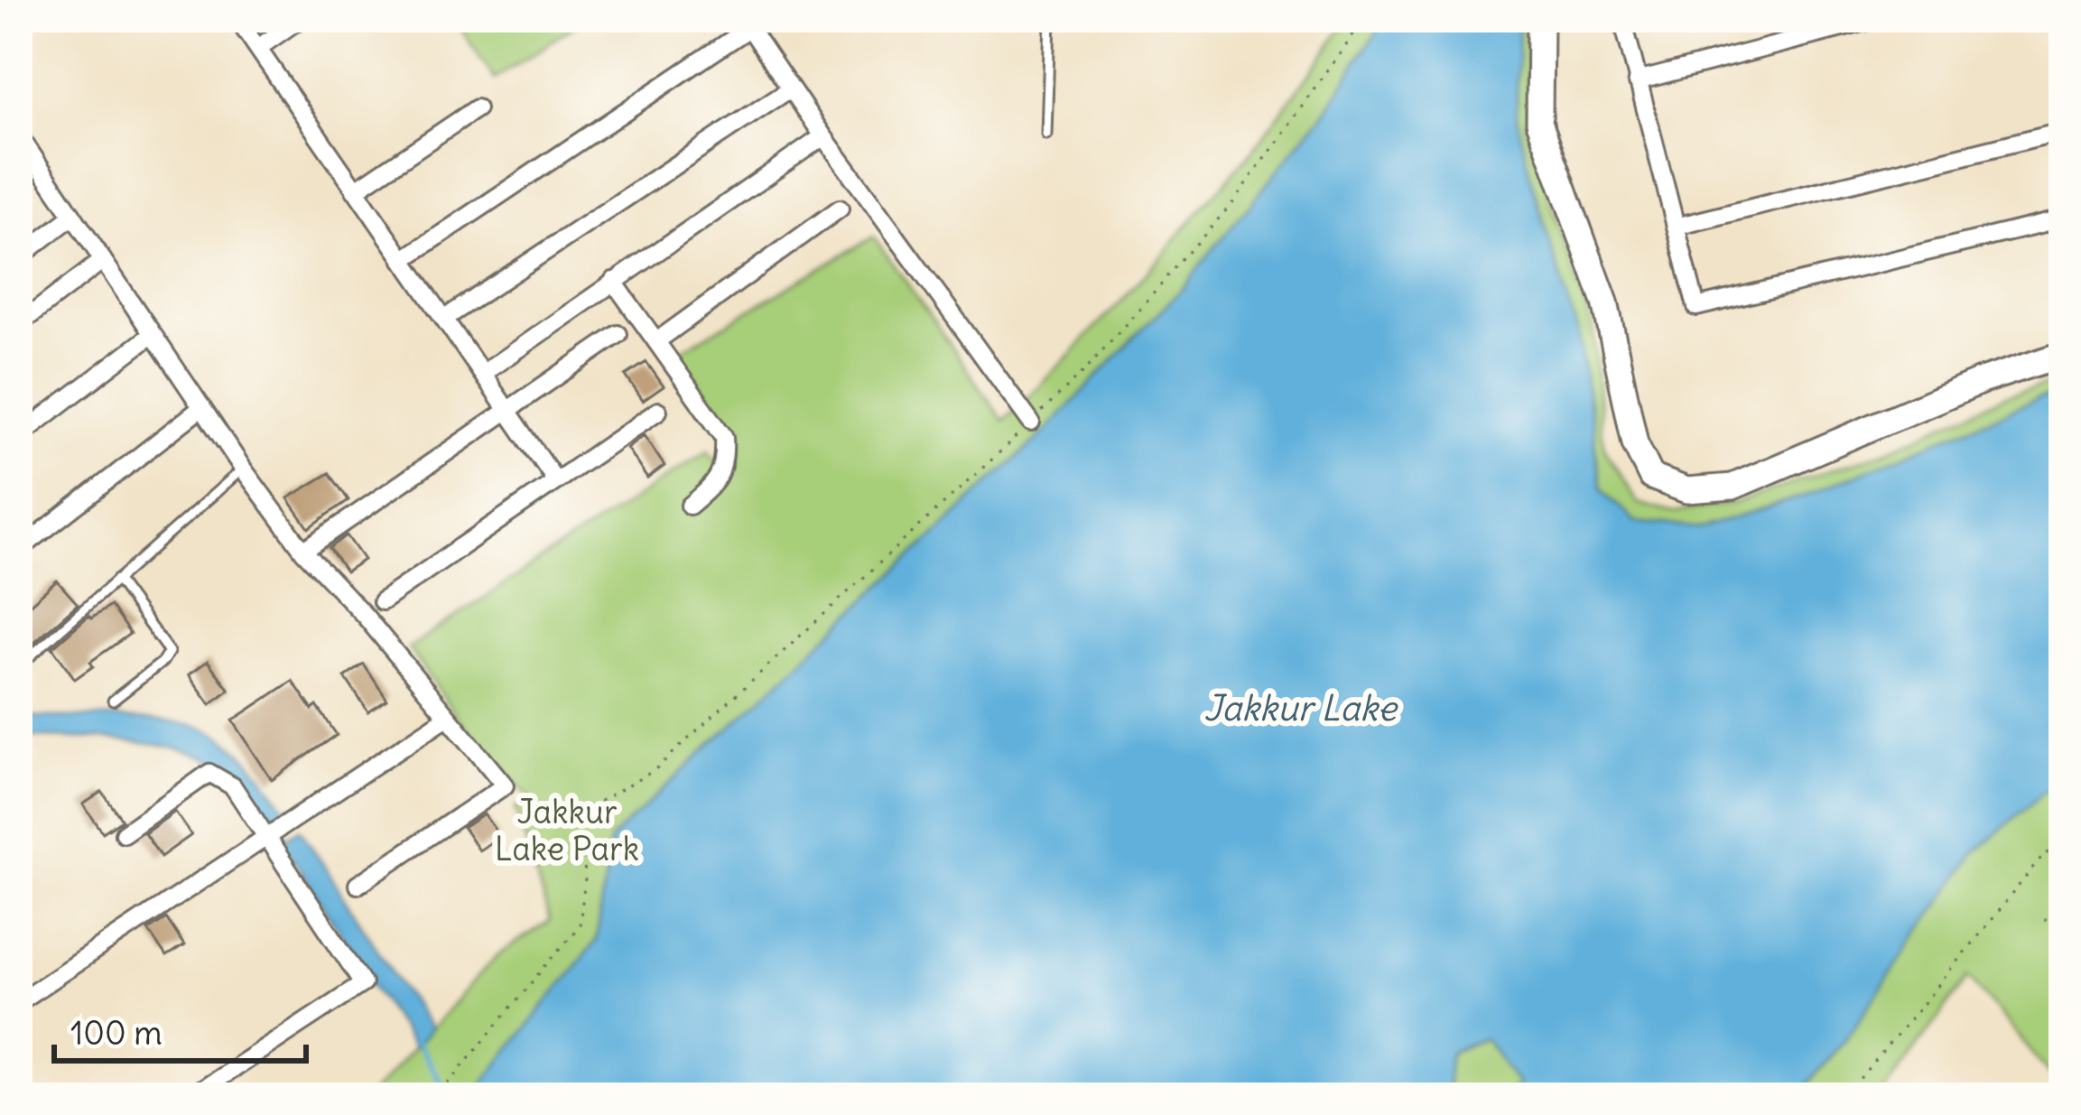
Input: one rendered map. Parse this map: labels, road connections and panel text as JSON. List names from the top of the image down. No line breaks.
{"water":["Jakkur Lake"],"parks":["Jakkur Lake Park"],"scale_bar":"100 m"}
